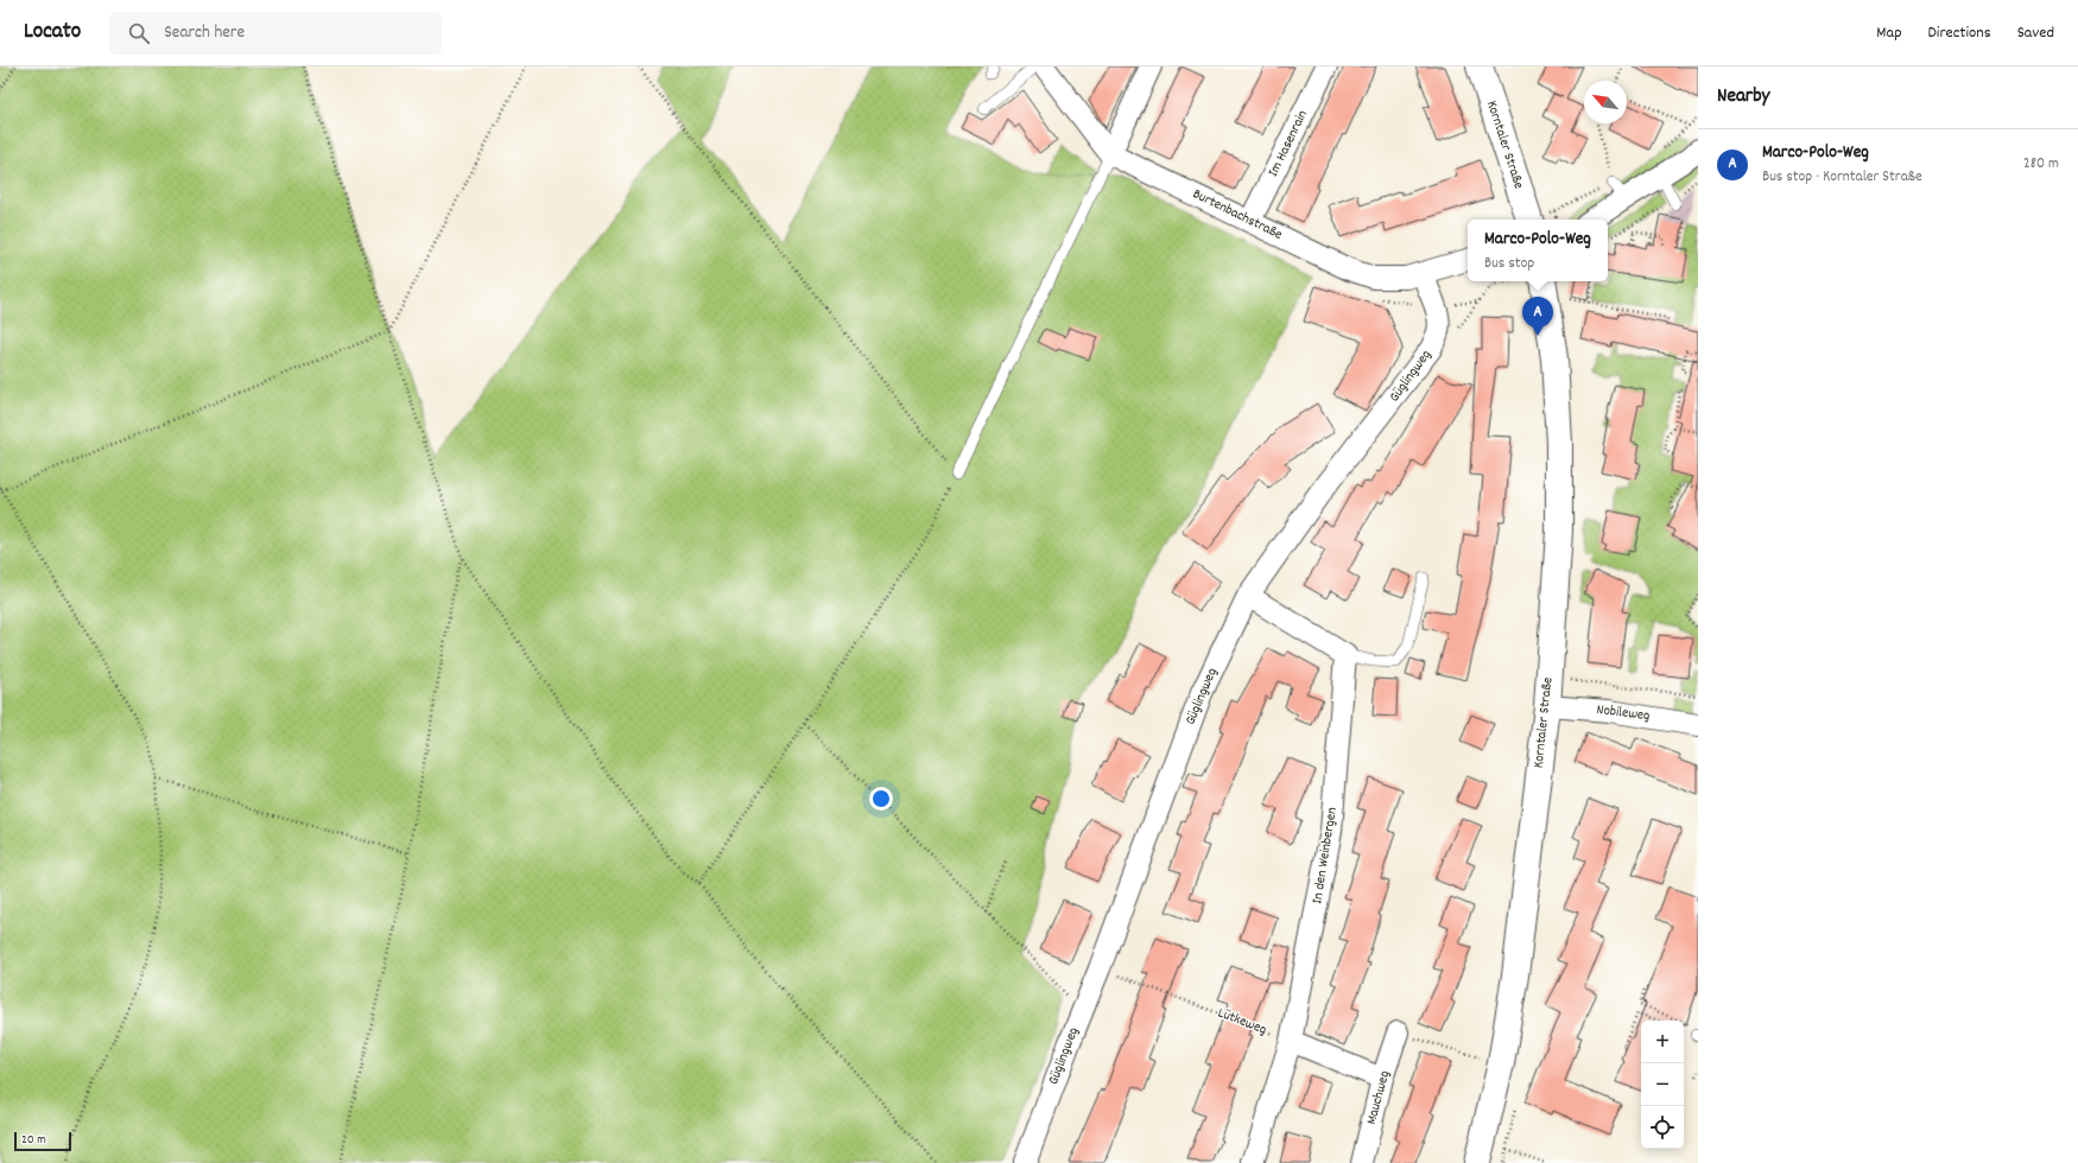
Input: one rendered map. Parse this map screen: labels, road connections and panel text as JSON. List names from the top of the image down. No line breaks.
{"streets":{"street":["Im Hasenrain","Korntaler Straße","Burtenbachstraße","Güglingweg","Nobileweg","In den Weinbergen","Mauchweg"],"path":["Lütkeweg"]},"crossings":[["Im Hasenrain","Burtenbachstraße"],["Korntaler Straße","Nobileweg"],["Burtenbachstraße","Güglingweg"],["Güglingweg","Lütkeweg"],["In den Weinbergen","Lütkeweg"]],"scale_bar":"20 m","north":"top left","page":{"header":"Locato","search":"Search here","nav":["Map","Directions","Saved"],"heading":"Nearby","list":[{"mark":"A","name":"Marco-Polo-Weg","note":"Bus stop · Korntaler Straße","value":"280 m"}],"popup":["Marco-Polo-Weg","Bus stop"],"pins":"A","map_buttons":["+","−"],"scale":"20 m"}}
